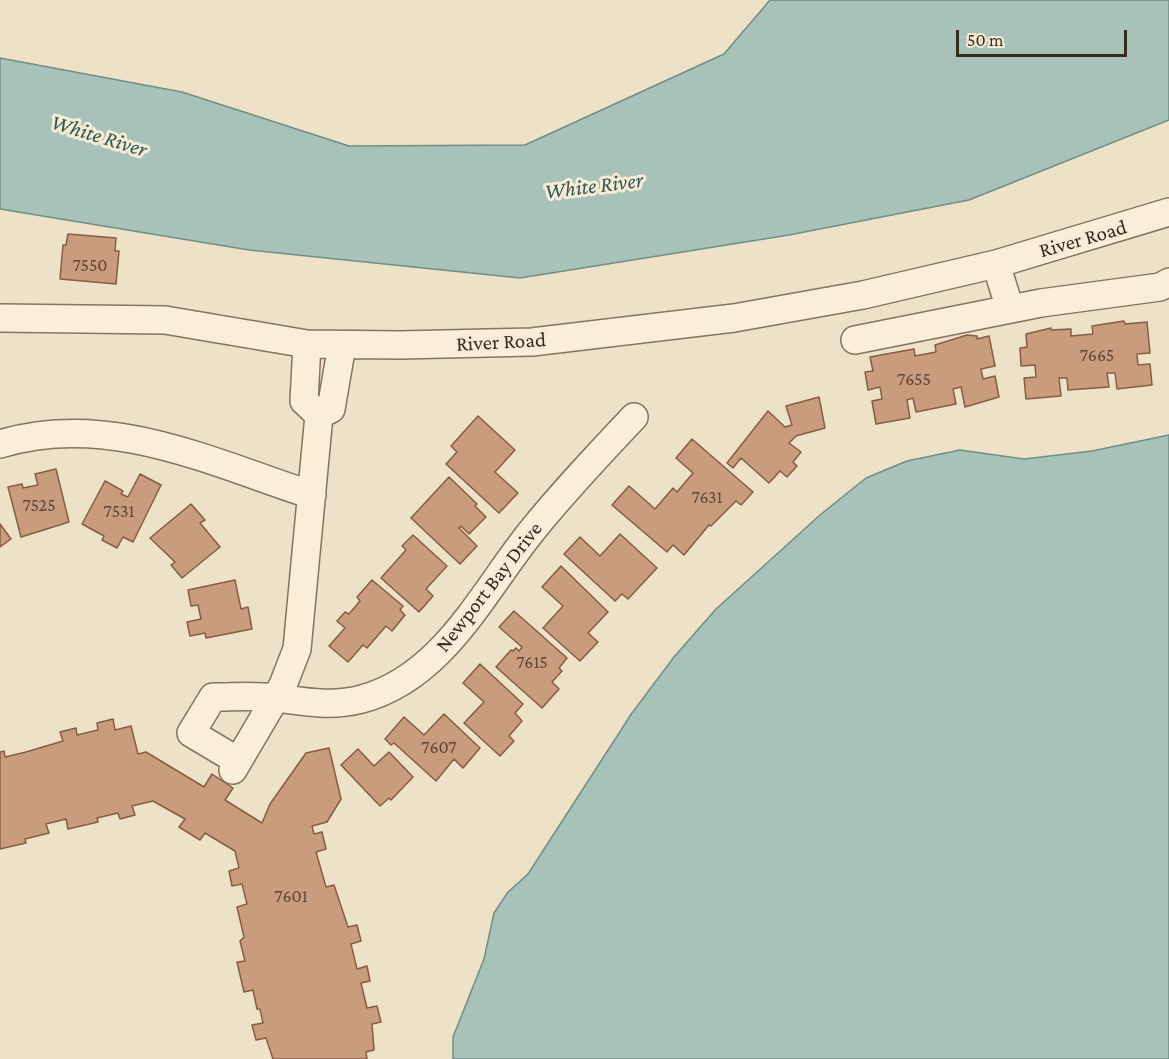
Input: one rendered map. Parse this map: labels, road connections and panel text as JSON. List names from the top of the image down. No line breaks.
{"streets":{"street":["River Road","Newport Bay Drive"]},"water":["White River"],"house_numbers":["7550","7665","7655","7631","7525","7531","7615","7607","7601"],"scale_bar":"50 m"}
